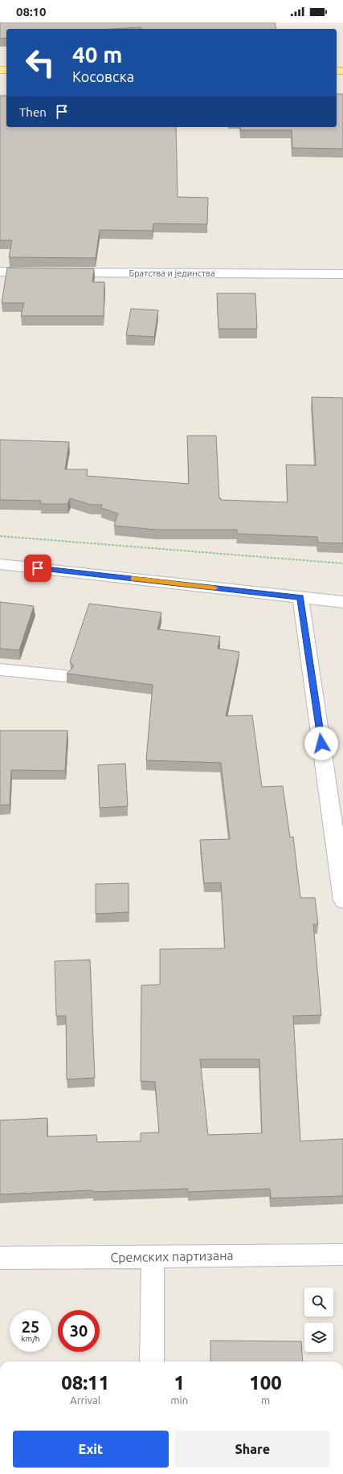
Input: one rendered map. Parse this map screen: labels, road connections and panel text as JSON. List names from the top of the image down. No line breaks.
{"streets":{"street":["Братства и јединства","Сремских партизана"]},"page":{"status":"08:10","turn":["40 m","Косовска"],"then":"Then","speed":"25 km/h","limit":"30","eta":["08:11","Arrival","1","min","100","m"],"buttons":["Exit","Share"]}}
